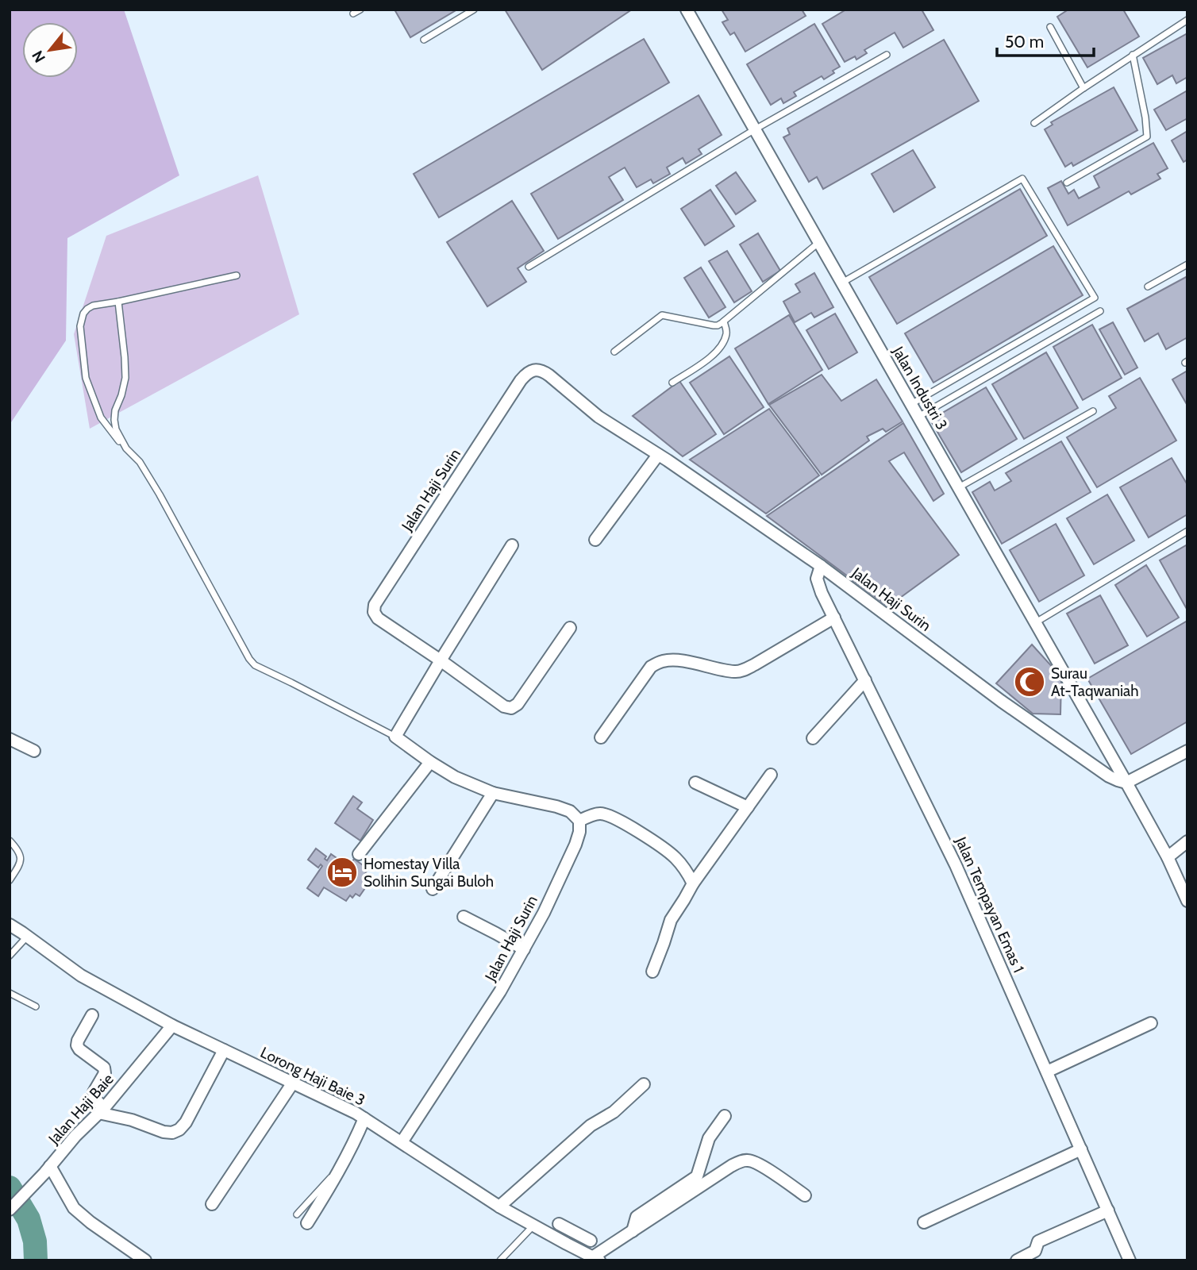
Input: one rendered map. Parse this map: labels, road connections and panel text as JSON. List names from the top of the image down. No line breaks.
{"streets":{"street":["Jalan Industri 3","Jalan Haji Surin","Jalan Tempayan Emas 1","Lorong Haji Baie 3","Jalan Haji Baie"]},"crossings":[["Jalan Industri 3","Jalan Haji Surin"],["Jalan Haji Surin","Jalan Tempayan Emas 1"],["Jalan Haji Surin","Lorong Haji Baie 3"],["Lorong Haji Baie 3","Jalan Haji Baie"]],"places":{"mosque":["Surau At-Taqwaniah"],"hotel":["Homestay Villa Solihin Sungai Buloh"]},"scale_bar":"50 m","north":"bottom left"}
